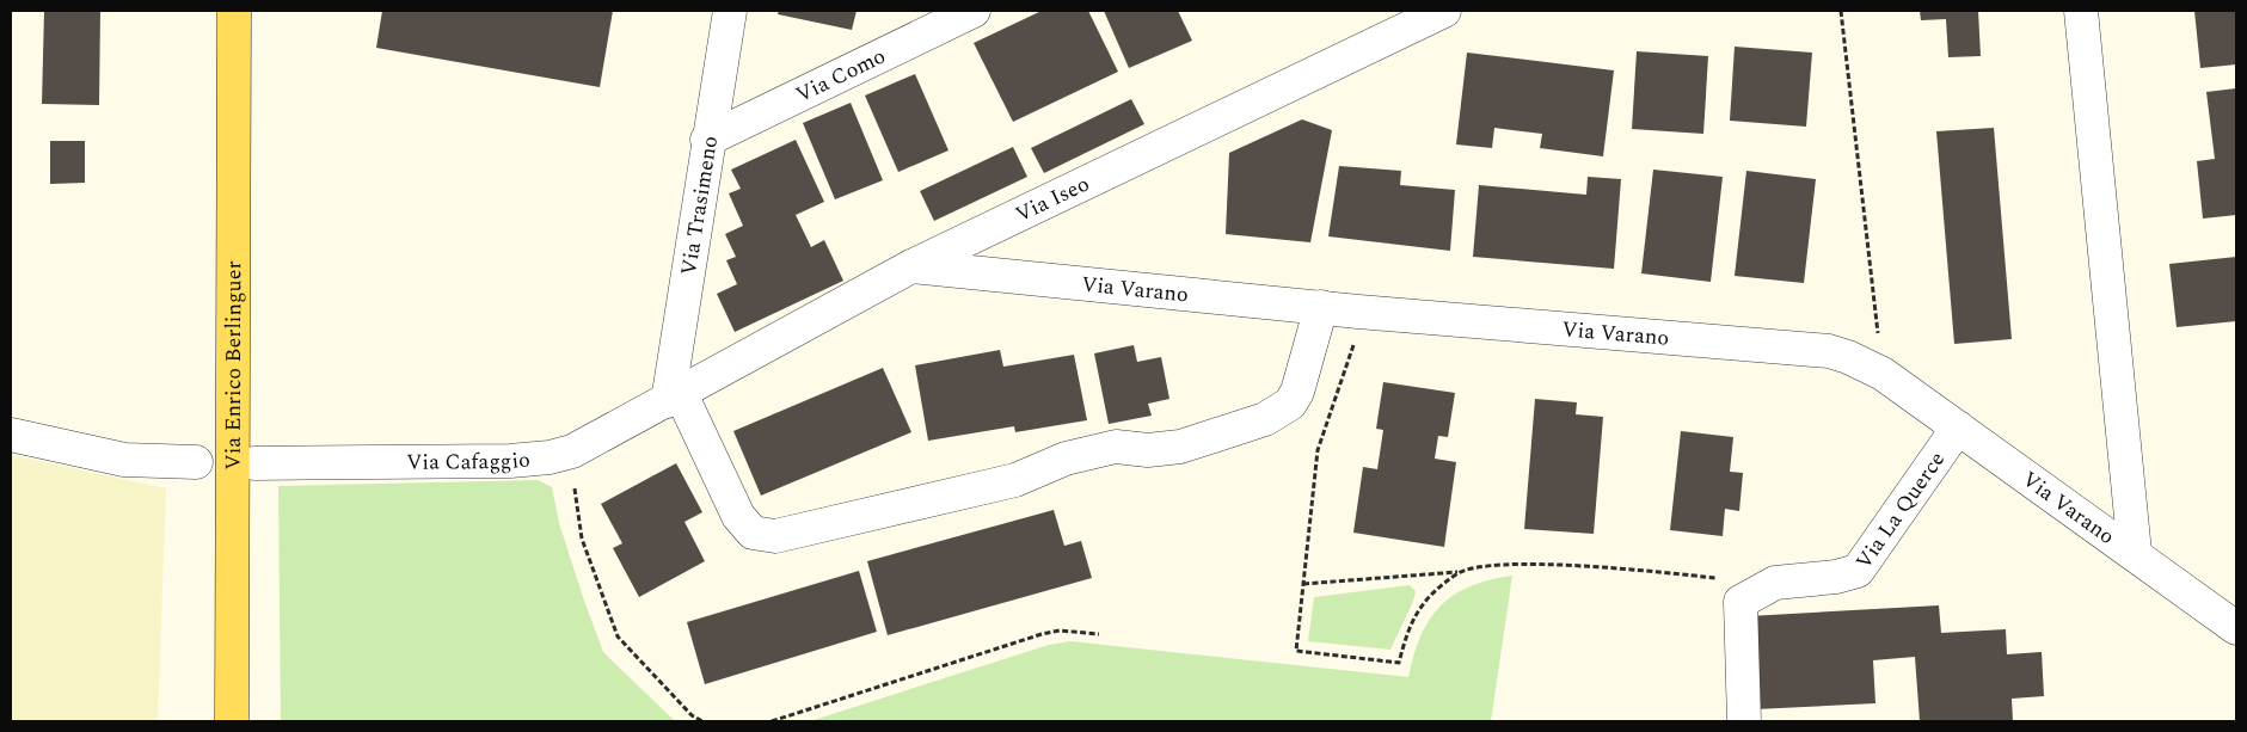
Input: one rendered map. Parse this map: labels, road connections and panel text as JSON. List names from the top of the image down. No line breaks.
{"streets":{"main road":["Via Enrico Berlinguer"],"street":["Via Como","Via Iseo","Via Trasimeno","Via Varano","Via Cafaggio","Via La Querce"]},"crossings":[["Via Como","Via Trasimeno"],["Via Iseo","Via Trasimeno"],["Via Iseo","Via Varano"],["Via Iseo","Via Cafaggio"],["Via Trasimeno","Via Cafaggio"],["Via Varano","Via La Querce"]]}
